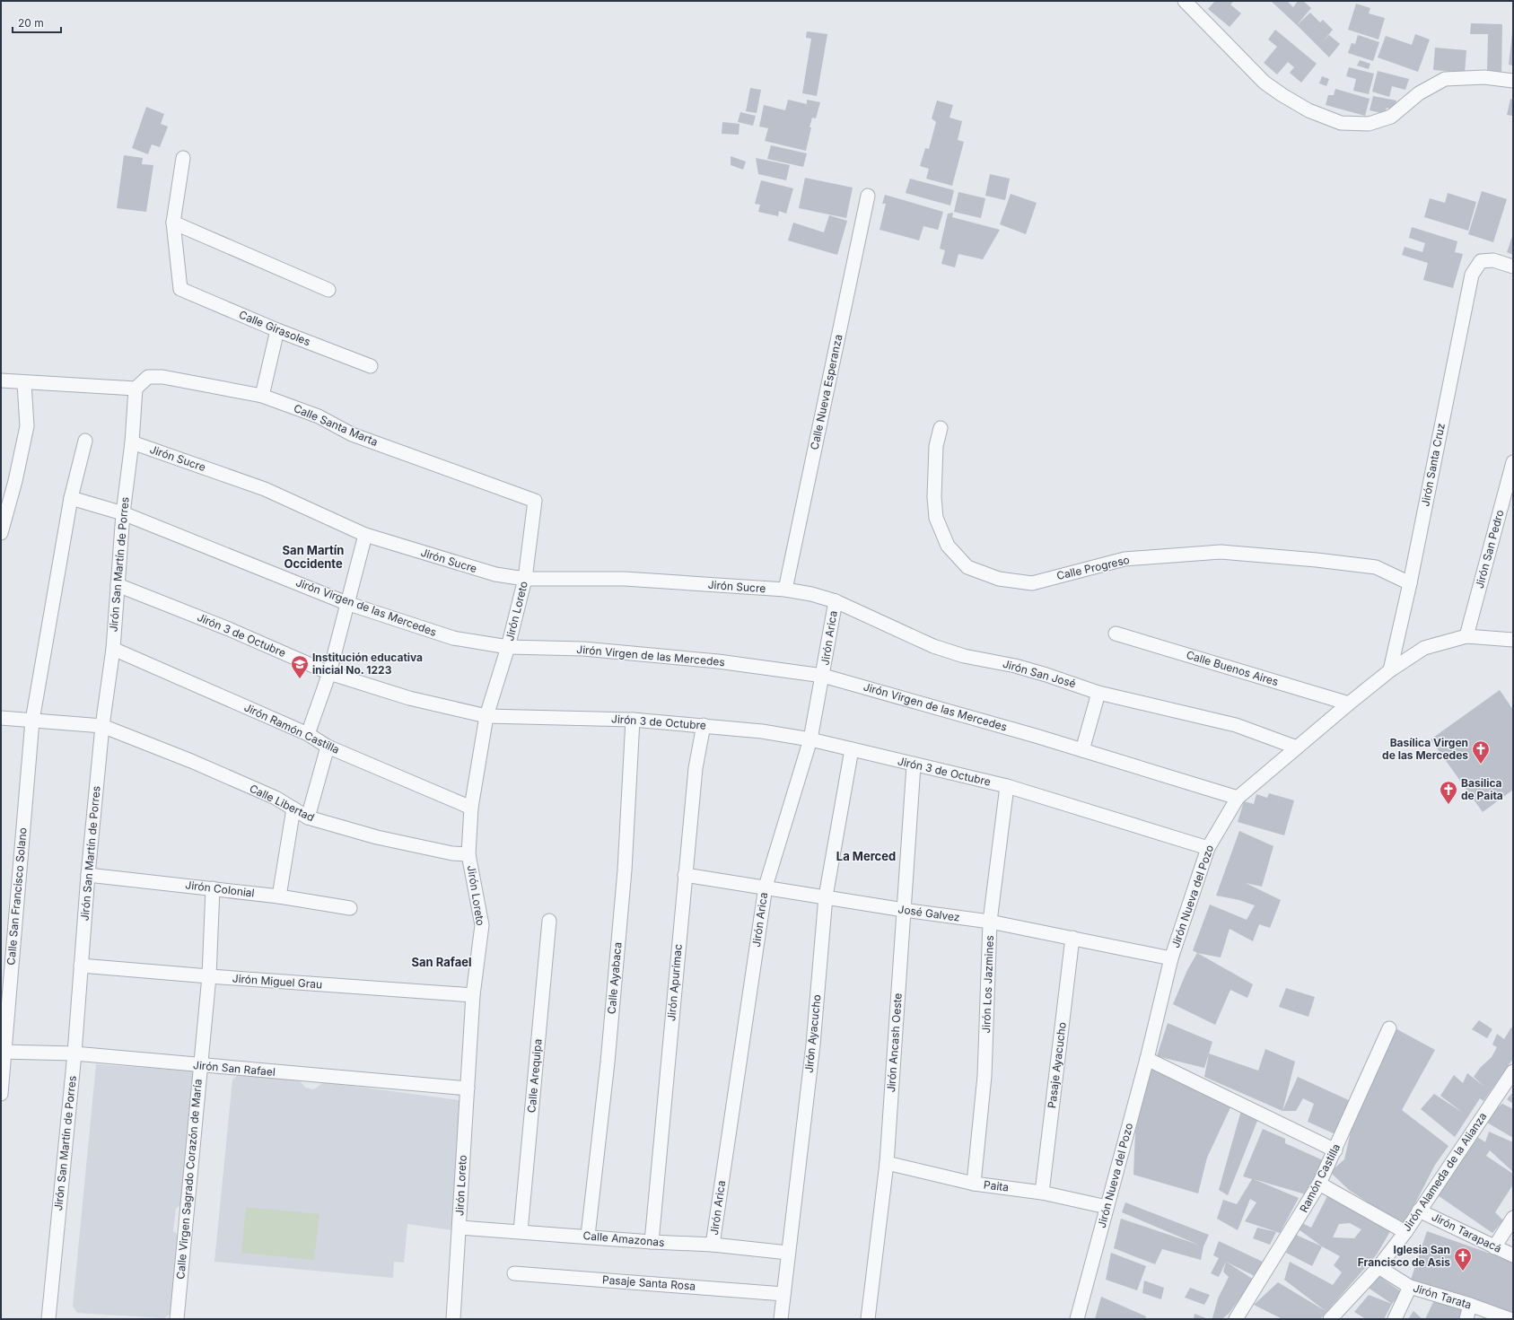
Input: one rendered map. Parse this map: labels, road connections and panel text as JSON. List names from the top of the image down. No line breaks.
{"streets":{"street":["Calle Girasoles","Calle Nueva Esperanza","Calle Santa Marta","Jirón Sucre","Jirón Santa Cruz","Jirón San Pedro","Jirón San Martín de Porres","Calle Progreso","Jirón Virgen de las Mercedes","Jirón Loreto","Jirón 3 de Octubre","Jirón Arica","Calle Buenos Aires","Jirón San José","Jirón Ramón Castilla","Calle Libertad","Jirón Colonial","Calle San Francisco Solano","Jirón Nueva del Pozo","José Galvez","Calle Ayabaca","Jirón Miguel Grau","Jirón Apurímac","Jirón Los Jazmines","Jirón Ayacucho","Jirón Ancash Oeste","Pasaje Ayacucho","Jirón San Rafael","Calle Arequipa","Jirón Alameda de la Alianza","Ramón Castilla","Calle Virgen Sagrado Corazón de María","Paita","Jirón Tarapacá","Calle Amazonas","Pasaje Santa Rosa","Jirón Tarata"]},"crossings":[["Calle Nueva Esperanza","Jirón Sucre"],["Calle Nueva Esperanza","Jirón San José"],["Calle Santa Marta","Jirón San Martín de Porres"],["Calle Santa Marta","Jirón Loreto"],["Jirón Sucre","Jirón San Martín de Porres"],["Jirón Sucre","Jirón Loreto"],["Jirón Sucre","Jirón San José"],["Jirón Santa Cruz","Calle Progreso"],["Jirón Santa Cruz","Jirón Nueva del Pozo"],["Jirón San Pedro","Jirón Nueva del Pozo"],["Jirón San Martín de Porres","Jirón Virgen de las Mercedes"],["Jirón San Martín de Porres","Jirón 3 de Octubre"],["Jirón San Martín de Porres","Jirón Ramón Castilla"],["Jirón San Martín de Porres","Calle Libertad"],["Jirón San Martín de Porres","Jirón Colonial"],["Jirón San Martín de Porres","Jirón Miguel Grau"],["Jirón San Martín de Porres","Jirón San Rafael"],["Jirón Virgen de las Mercedes","Jirón Loreto"],["Jirón Virgen de las Mercedes","Jirón Arica"],["Jirón Virgen de las Mercedes","Calle San Francisco Solano"],["Jirón Virgen de las Mercedes","Jirón Nueva del Pozo"],["Jirón Loreto","Jirón 3 de Octubre"],["Jirón Loreto","Jirón Ramón Castilla"],["Jirón Loreto","Calle Libertad"],["Jirón Loreto","Jirón Miguel Grau"],["Jirón Loreto","Jirón San Rafael"],["Jirón Loreto","Calle Amazonas"],["Jirón 3 de Octubre","Jirón Arica"],["Jirón 3 de Octubre","Jirón Nueva del Pozo"],["Jirón 3 de Octubre","Calle Ayabaca"],["Jirón 3 de Octubre","Jirón Apurímac"],["Jirón 3 de Octubre","Jirón Los Jazmines"],["Jirón 3 de Octubre","Jirón Ayacucho"],["Jirón 3 de Octubre","Jirón Ancash Oeste"],["Jirón Arica","Jirón San José"],["Jirón Arica","José Galvez"],["Jirón Arica","Calle Amazonas"],["Calle Buenos Aires","Jirón Nueva del Pozo"],["Jirón San José","Jirón Nueva del Pozo"],["Calle Libertad","Calle San Francisco Solano"],["Jirón Colonial","Calle Virgen Sagrado Corazón de María"],["Calle San Francisco Solano","Jirón San Rafael"],["Jirón Nueva del Pozo","José Galvez"],["Jirón Nueva del Pozo","Paita"],["José Galvez","Jirón Apurímac"],["José Galvez","Jirón Los Jazmines"],["José Galvez","Jirón Ayacucho"],["José Galvez","Jirón Ancash Oeste"],["José Galvez","Pasaje Ayacucho"],["Calle Ayabaca","Calle Amazonas"],["Jirón Miguel Grau","Calle Virgen Sagrado Corazón de María"],["Jirón Apurímac","Calle Amazonas"],["Jirón Los Jazmines","Paita"],["Jirón Ayacucho","Calle Amazonas"],["Jirón Ayacucho","Pasaje Santa Rosa"],["Jirón Ancash Oeste","Paita"],["Pasaje Ayacucho","Paita"],["Jirón San Rafael","Calle Virgen Sagrado Corazón de María"],["Calle Arequipa","Calle Amazonas"],["Jirón Alameda de la Alianza","Jirón Tarapacá"],["Jirón Alameda de la Alianza","Jirón Tarata"]],"districts":["San Martín Occidente","La Merced","San Rafael"],"places":{"school or university":["Institución educativa inicial No. 1223"],"church":["Basílica Virgen de las Mercedes","Basilica de Paita","Iglesia San Francisco de Asis"]},"scale_bar":"20 m"}
